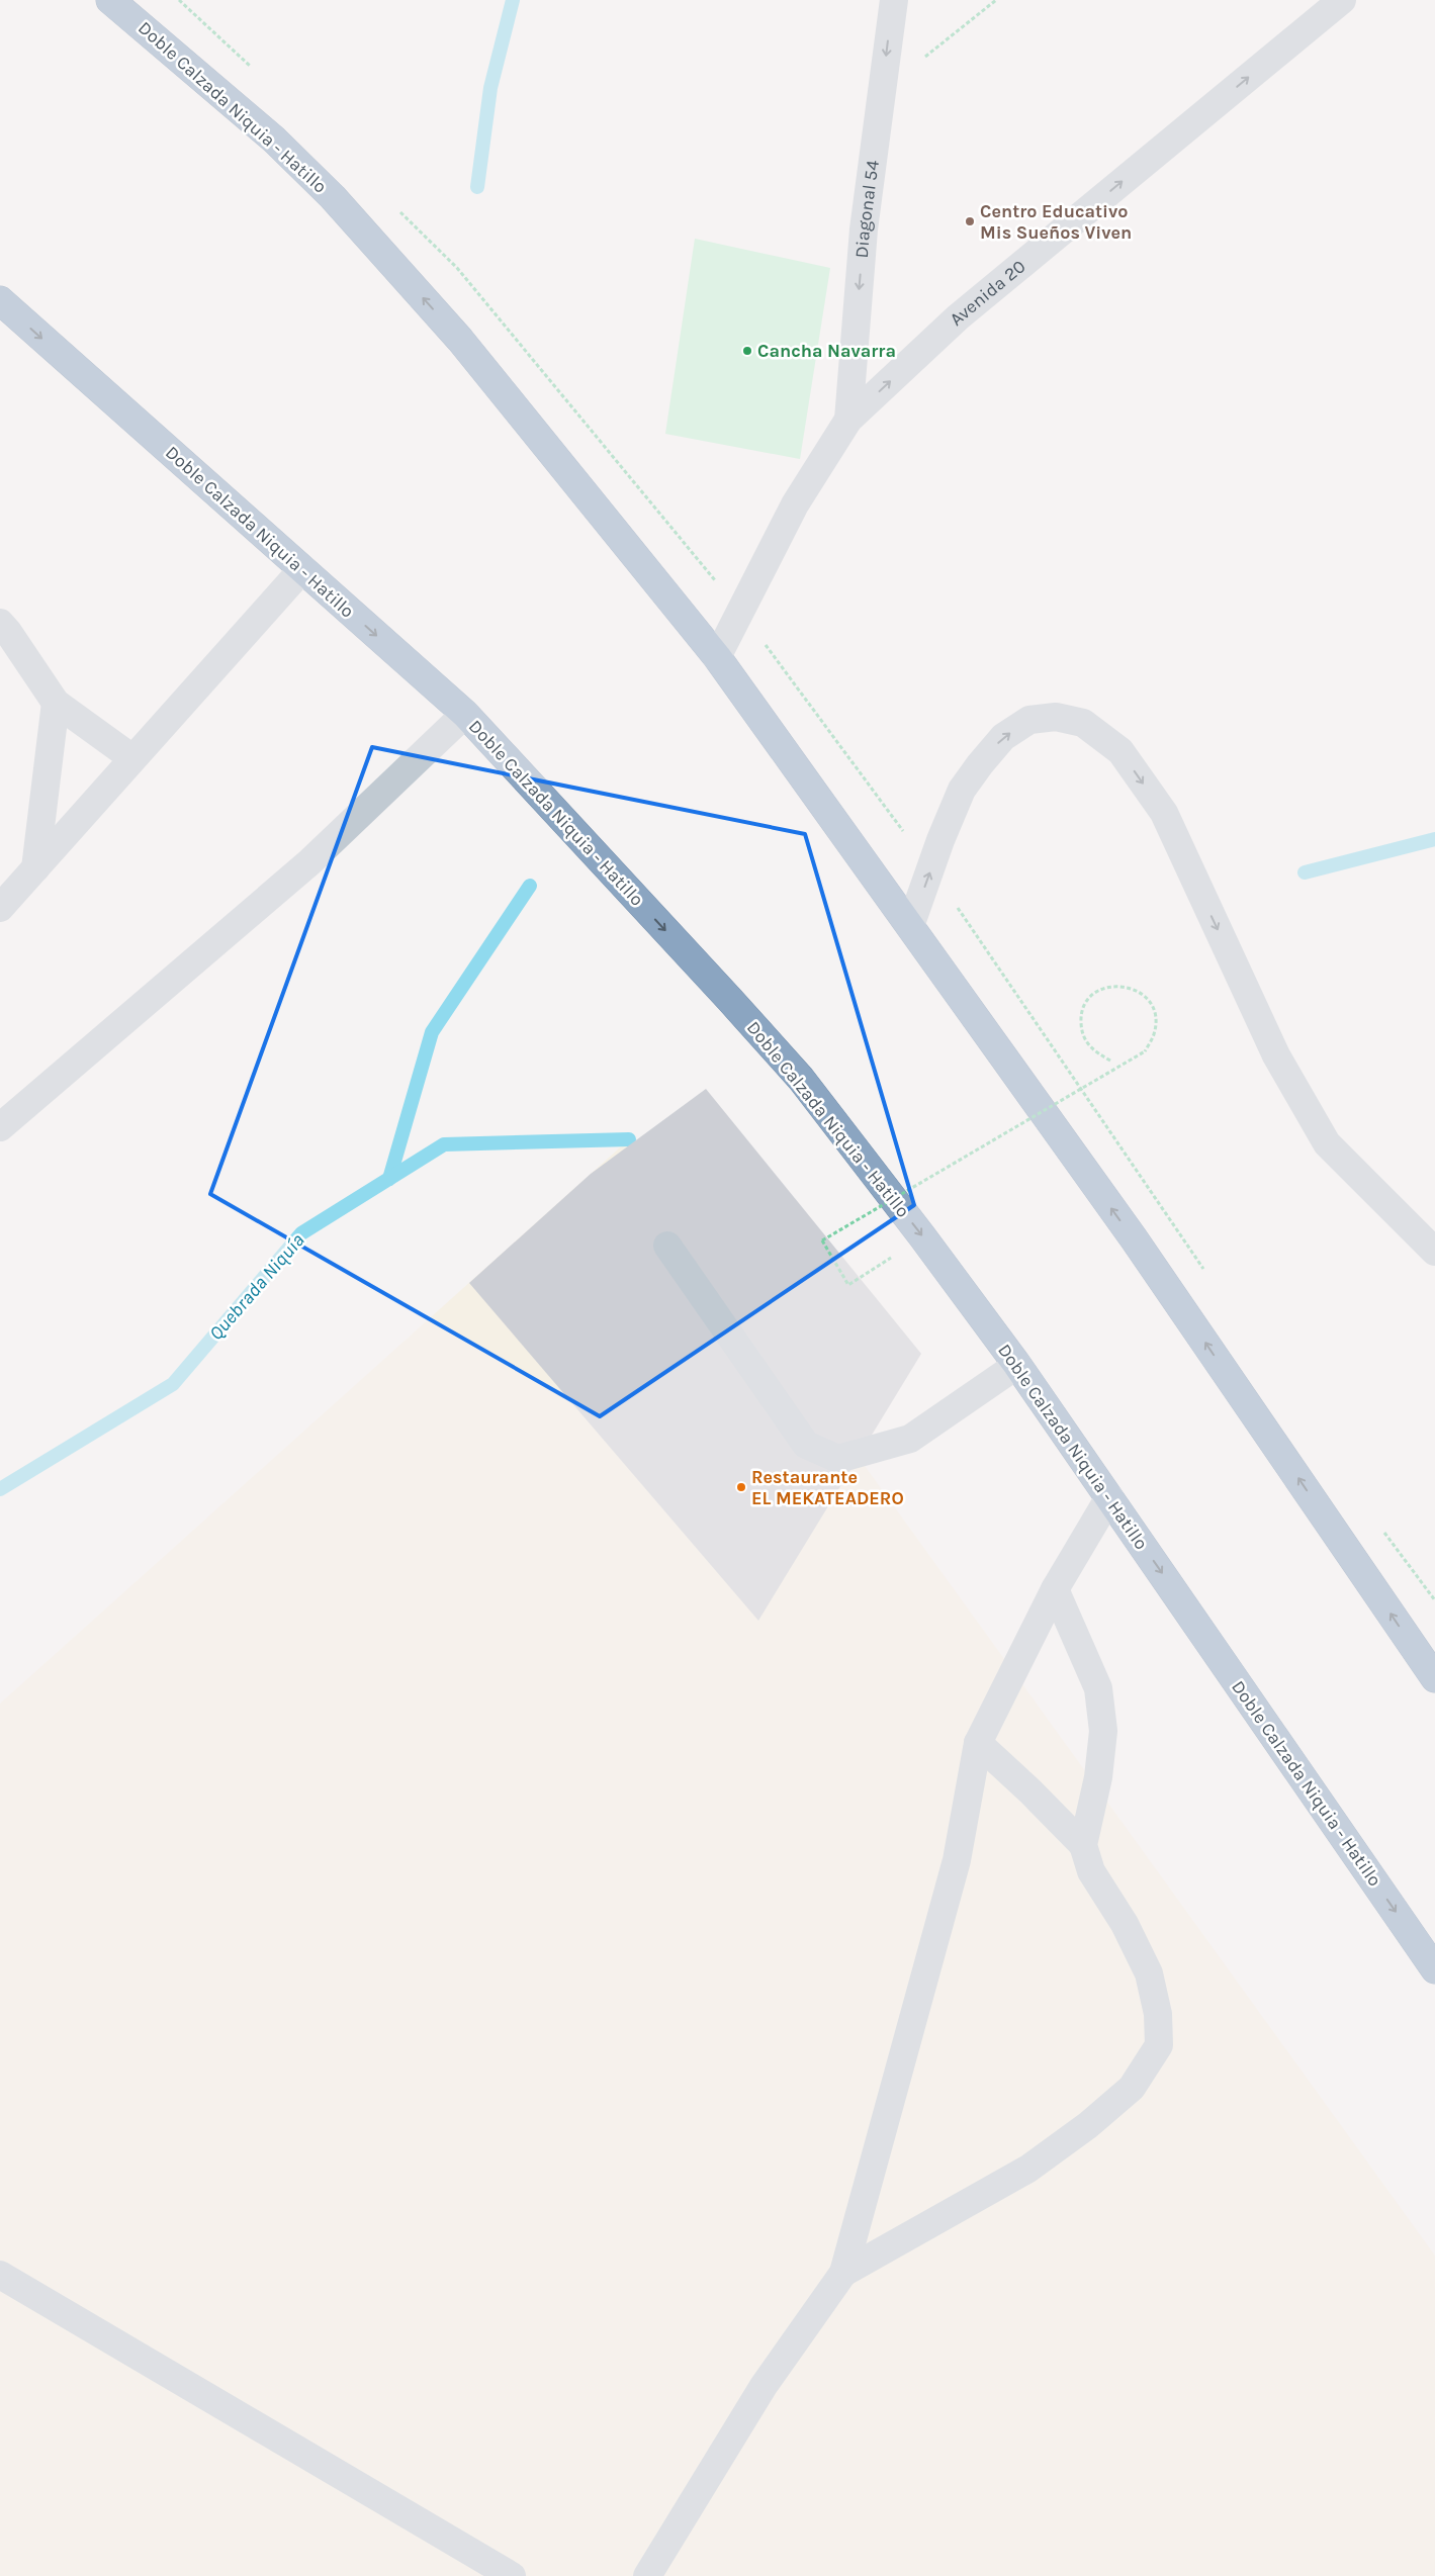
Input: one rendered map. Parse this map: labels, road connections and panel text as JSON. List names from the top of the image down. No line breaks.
{"streets":{"highway":["Doble Calzada Niquia - Hatillo"],"street":["Diagonal 54","Avenida 20"]},"crossings":[["Doble Calzada Niquia - Hatillo","Avenida 20"],["Diagonal 54","Avenida 20"]],"one_way":["Diagonal 54","Avenida 20"],"water":["Quebrada Niquía"],"places":["Centro Educativo Mis Sueños Viven","Cancha Navarra","Restaurante EL MEKATEADERO"]}
